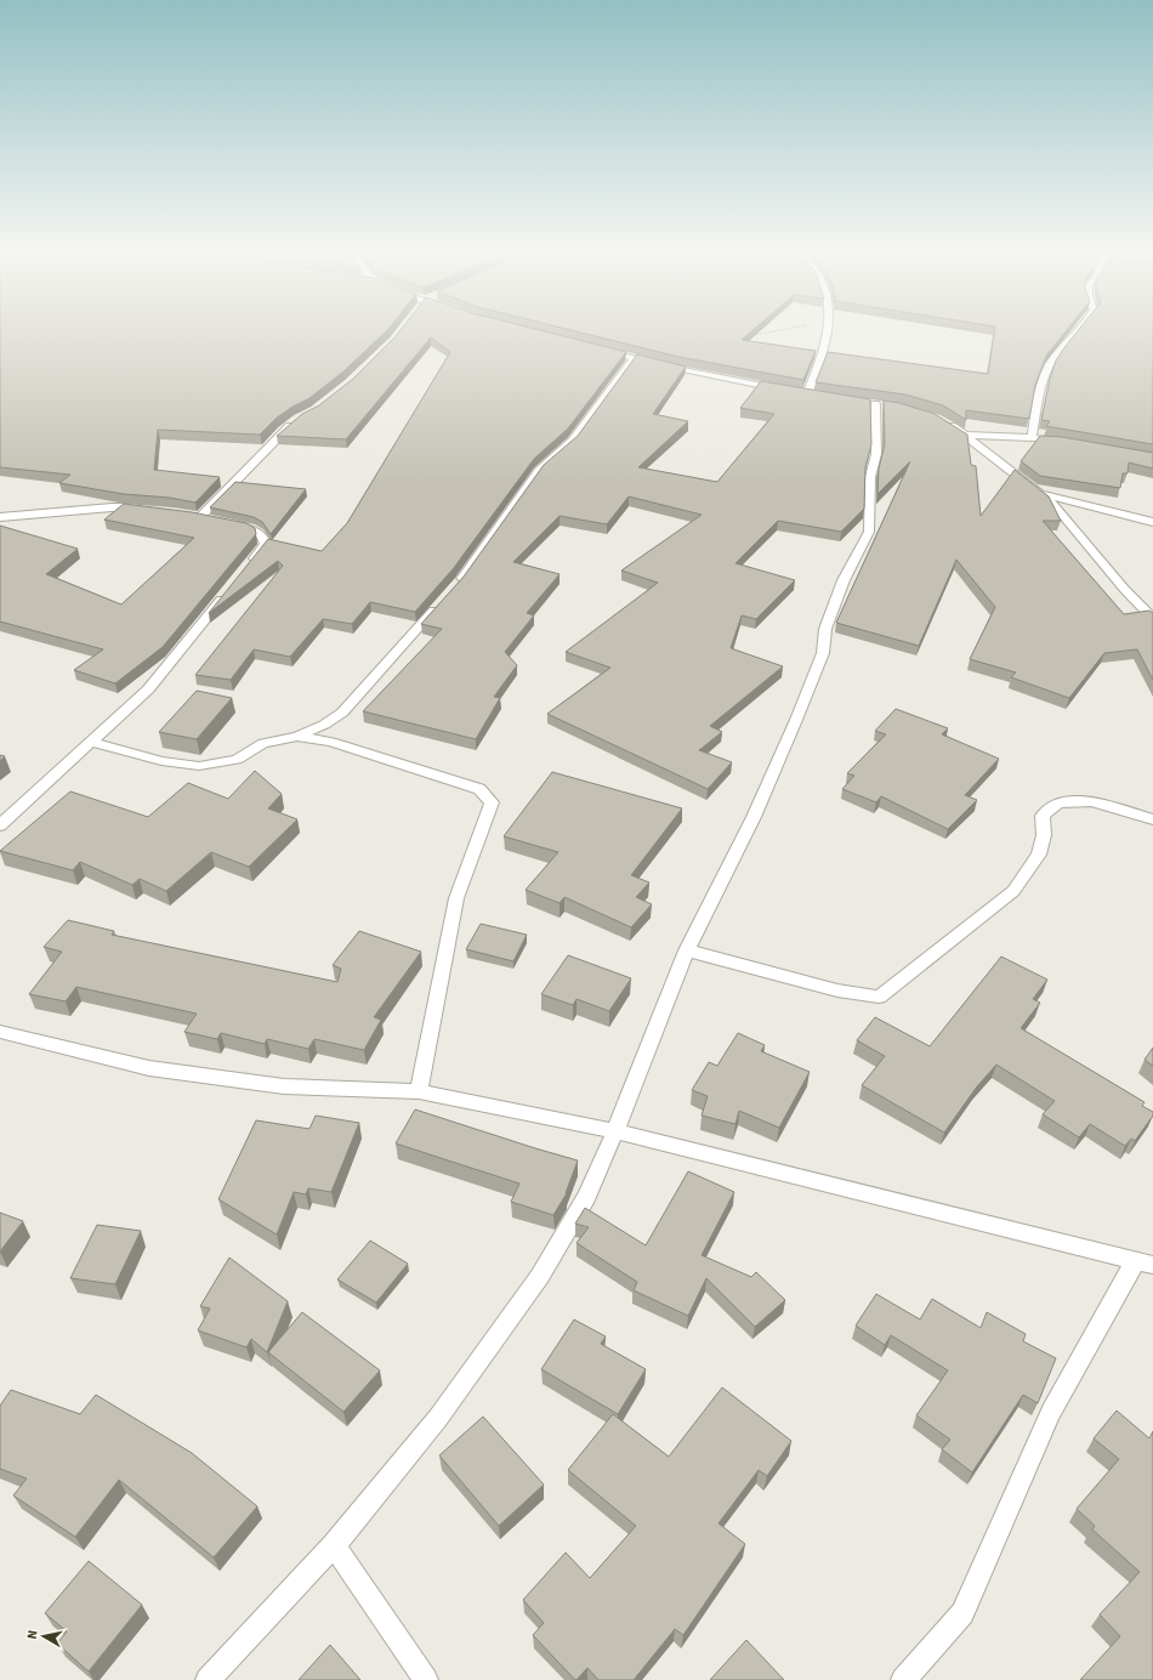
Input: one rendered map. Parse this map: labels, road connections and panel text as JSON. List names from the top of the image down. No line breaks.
{"north":"left"}
